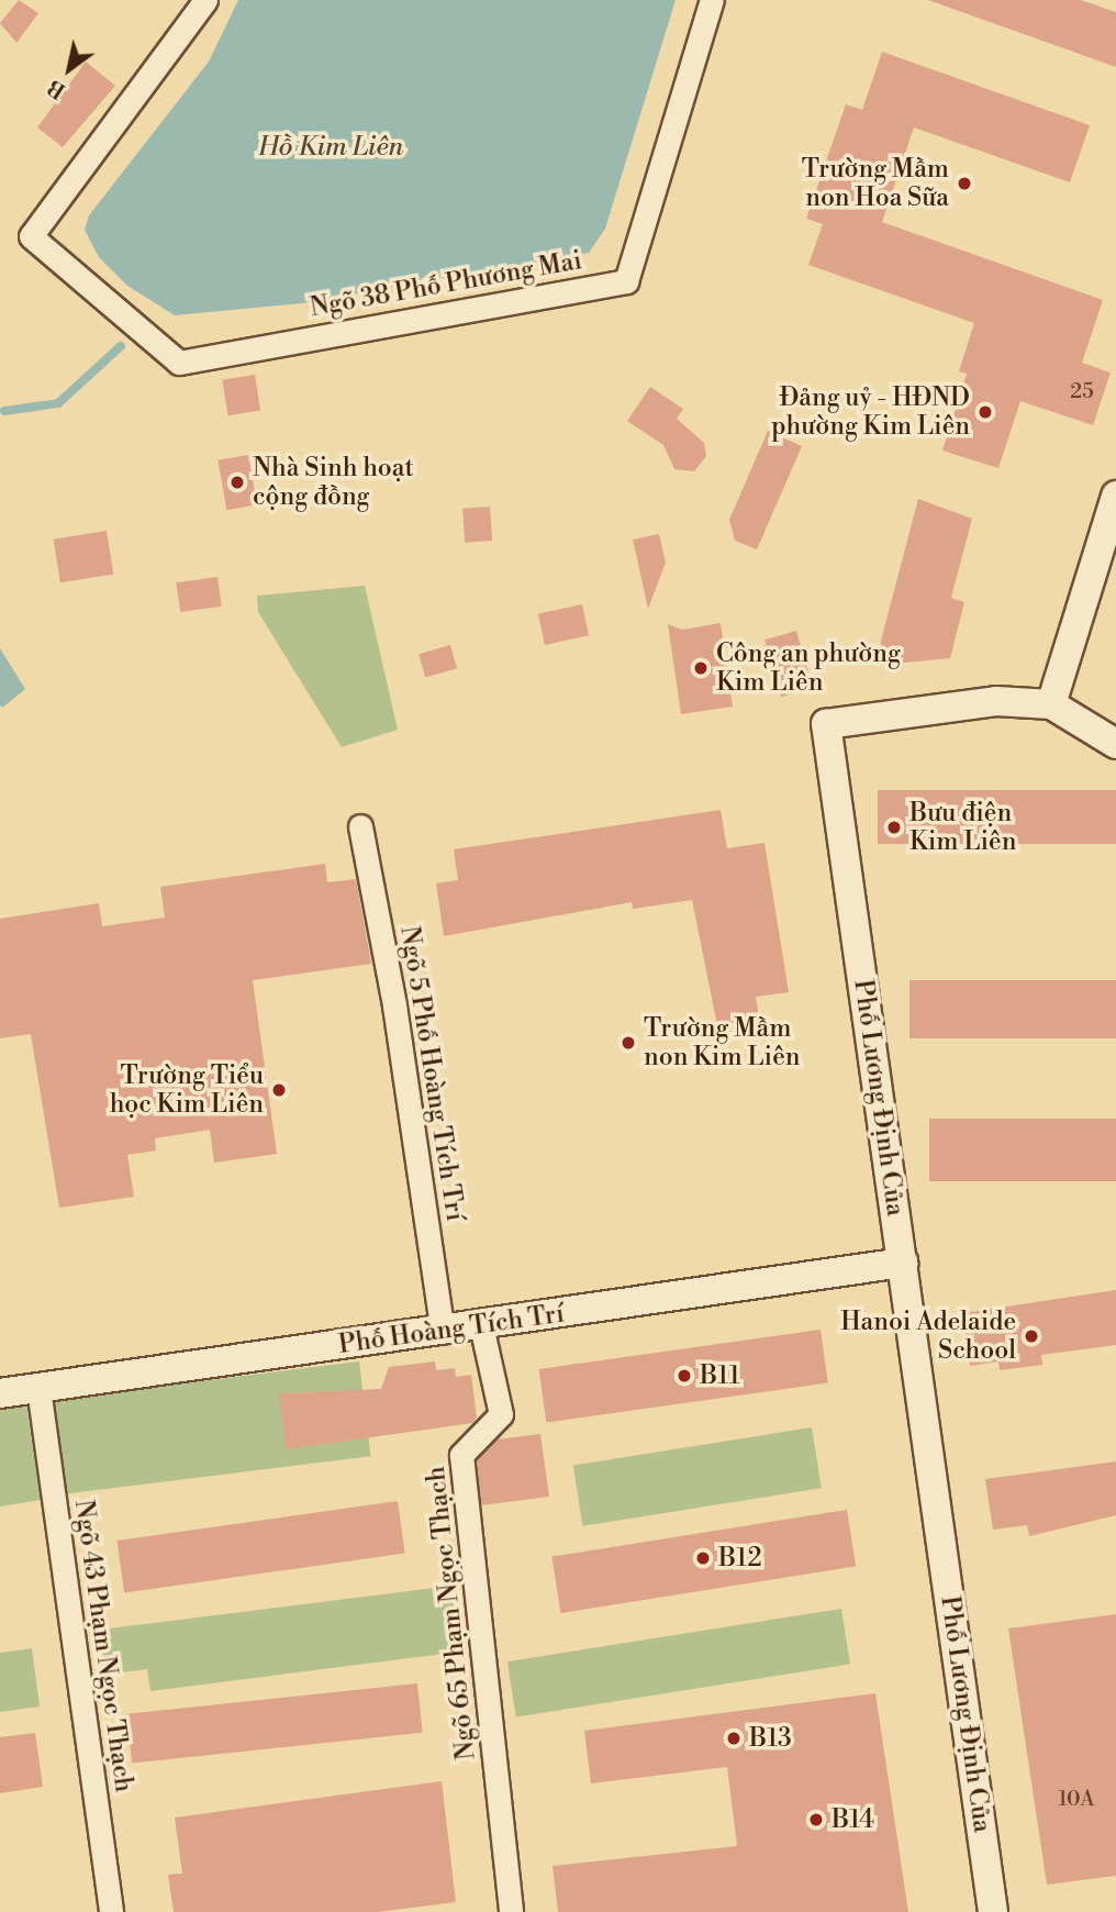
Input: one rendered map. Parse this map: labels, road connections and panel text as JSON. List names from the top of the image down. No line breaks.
{"streets":{"street":["Ngõ 38 Phố Phương Mai","Ngõ 5 Phố Hoàng Tích Trí","Phố Lương Định Của","Phố Hoàng Tích Trí","Ngõ 65 Phạm Ngọc Thạch","Ngõ 43 Phạm Ngọc Thạch"]},"crossings":[["Ngõ 5 Phố Hoàng Tích Trí","Phố Hoàng Tích Trí"],["Phố Lương Định Của","Phố Hoàng Tích Trí"],["Phố Hoàng Tích Trí","Ngõ 65 Phạm Ngọc Thạch"],["Phố Hoàng Tích Trí","Ngõ 43 Phạm Ngọc Thạch"]],"water":["Hồ Kim Liên"],"places":["Trường Mầm non Hoa Sữa","Đảng uỷ - HĐND phường Kim Liên","Nhà Sinh hoạt cộng đồng","Công an phường Kim Liên","Bưu điện Kim Liên","Trường Mầm non Kim Liên","Trường Tiểu học Kim Liên","Hanoi Adelaide School","B11","B12","B13","B14"],"house_numbers":["25","10A"],"north":"bottom left"}
